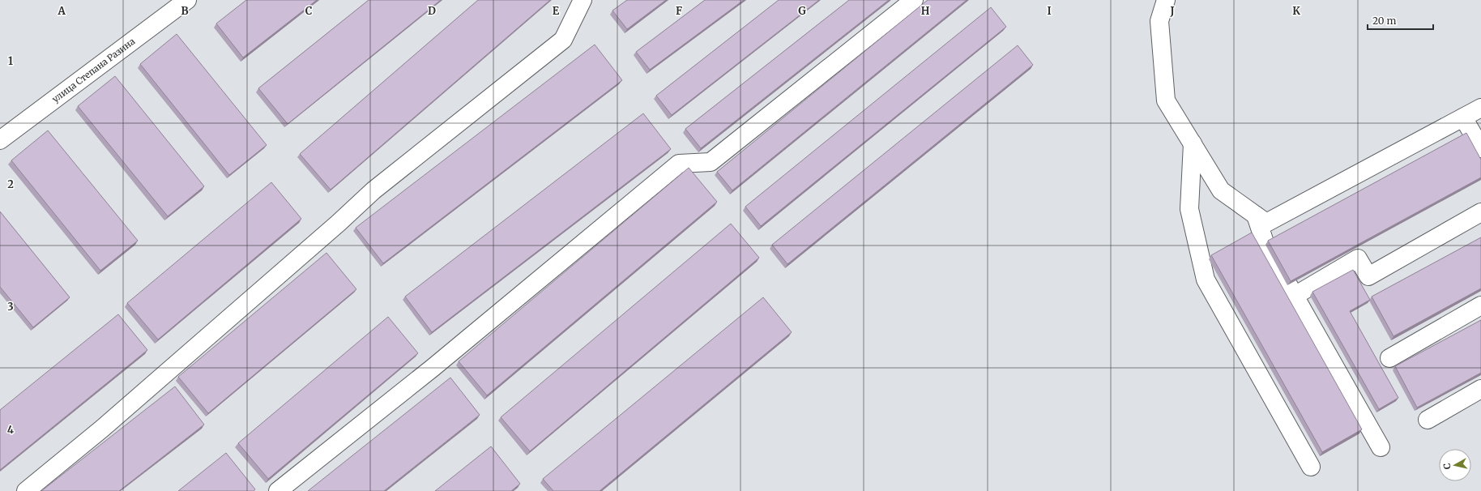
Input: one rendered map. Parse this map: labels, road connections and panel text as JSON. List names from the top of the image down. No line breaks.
{"streets":{"street":["улица Степана Разина"]},"scale_bar":"20 m","north":"left","grid":{"columns":["A","B","C","D","E","F","G","H","I","J","K"],"rows":["1","2","3","4"]}}
